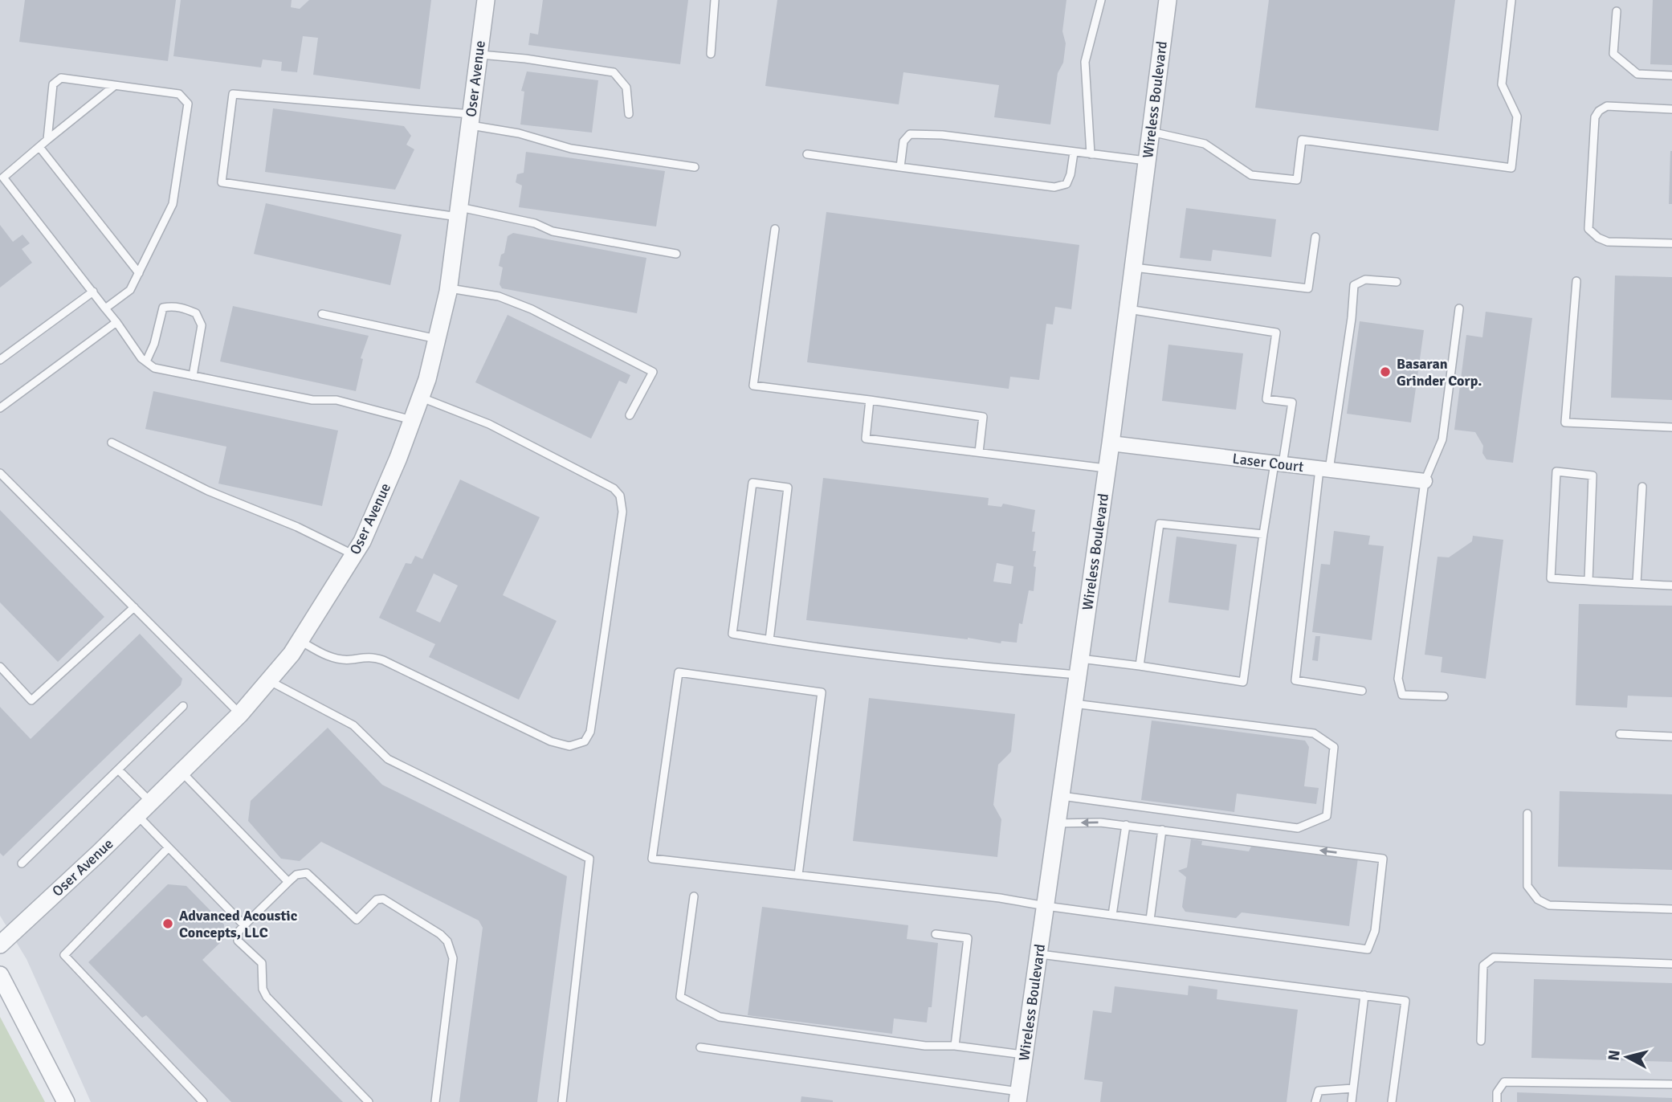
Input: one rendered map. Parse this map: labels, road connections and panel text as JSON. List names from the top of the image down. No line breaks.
{"streets":{"street":["Oser Avenue","Wireless Boulevard","Laser Court"]},"crossings":[["Wireless Boulevard","Laser Court"]],"places":["Basaran Grinder Corp.","Advanced Acoustic Concepts, LLC"],"north":"left"}
